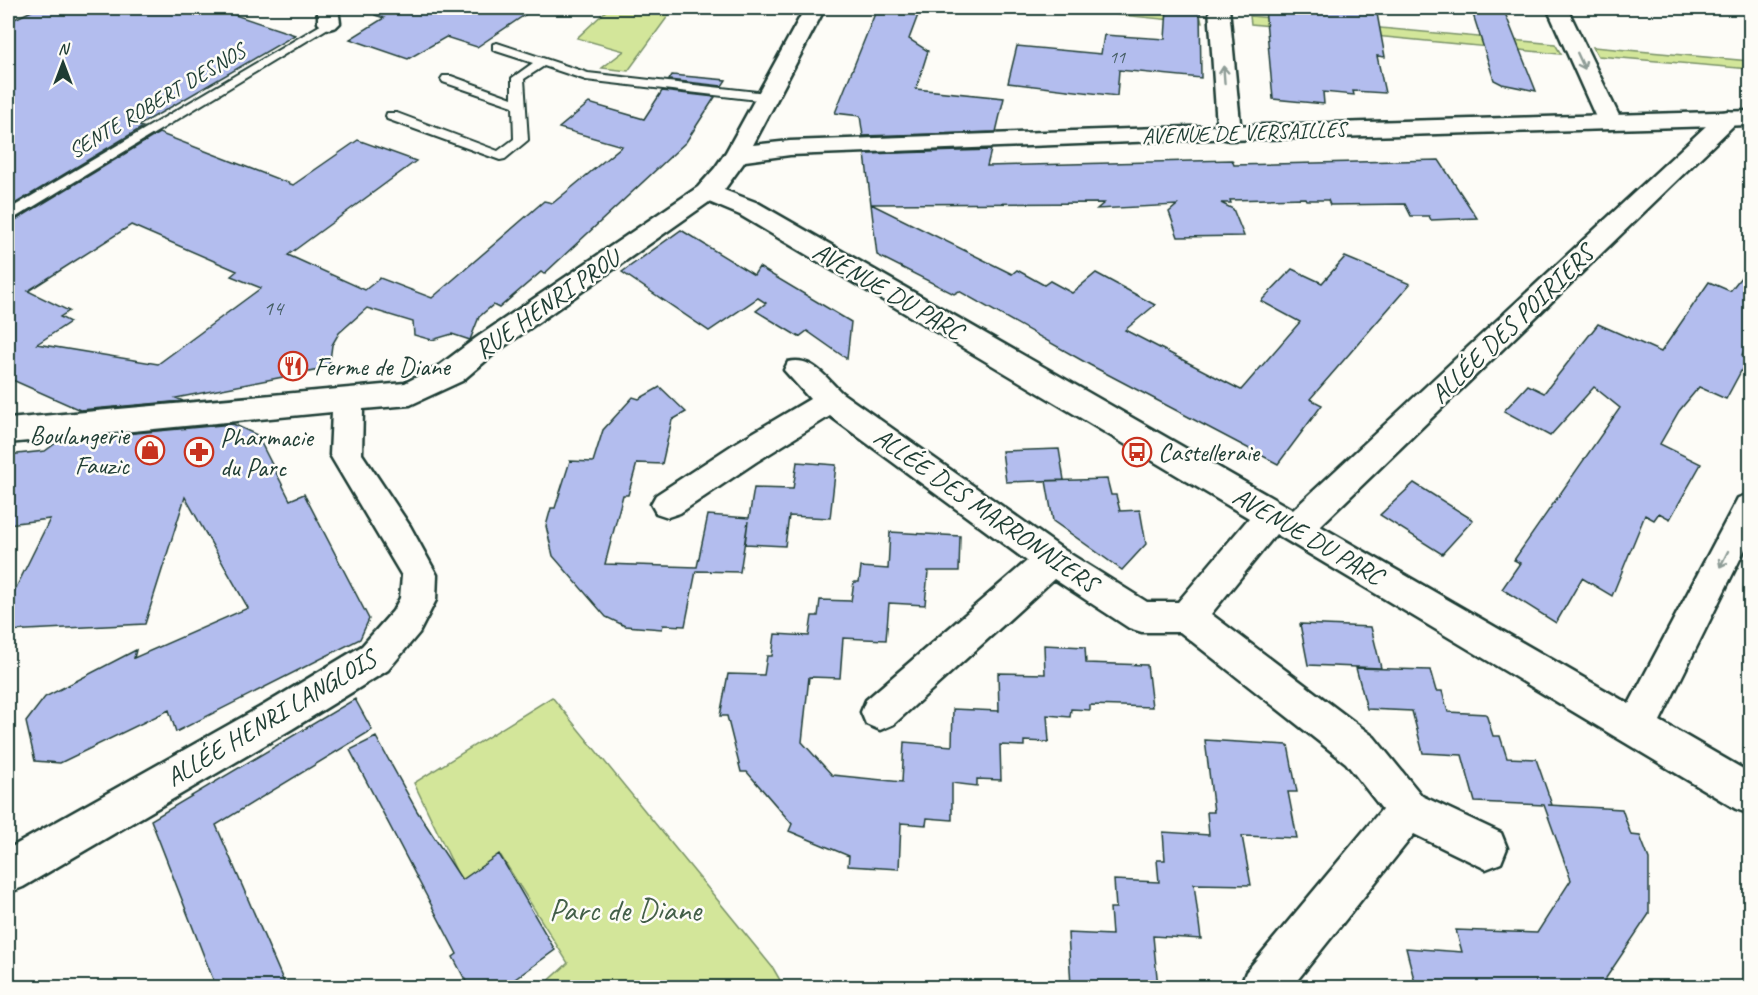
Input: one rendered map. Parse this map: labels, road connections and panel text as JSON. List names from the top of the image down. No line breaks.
{"streets":{"street":["AVENUE DE VERSAILLES","AVENUE DU PARC","RUE HENRI PROU","ALLÉE DES POIRIERS","ALLÉE DES MARRONNIERS","ALLÉE HENRI LANGLOIS"],"lane":["SENTE ROBERT DESNOS"]},"crossings":[["AVENUE DE VERSAILLES","RUE HENRI PROU"],["AVENUE DE VERSAILLES","ALLÉE DES POIRIERS"],["AVENUE DU PARC","RUE HENRI PROU"],["AVENUE DU PARC","ALLÉE DES POIRIERS"],["RUE HENRI PROU","ALLÉE HENRI LANGLOIS"]],"parks":["Parc de Diane"],"places":{"restaurant":["Ferme de Diane"],"shop":["Boulangerie Fauzic"],"pharmacy":["Pharmacie du Parc"],"bus stop":["Castelleraie"]},"house_numbers":["11","14"],"north":"top"}
